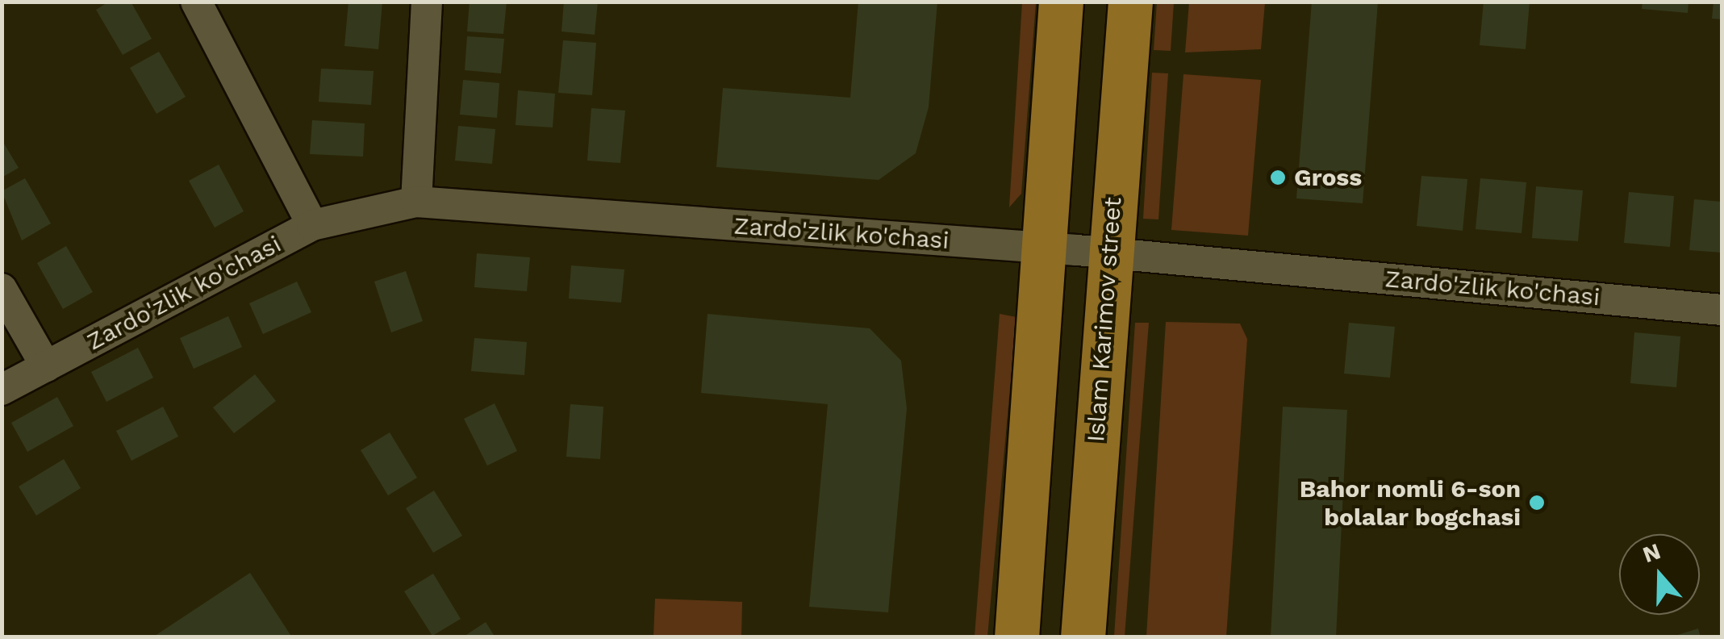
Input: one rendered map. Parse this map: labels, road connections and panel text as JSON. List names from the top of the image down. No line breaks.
{"streets":{"main road":["Islam Karimov street"],"street":["Zardo'zlik ko'chasi"]},"crossings":[["Zardo'zlik ko'chasi","Islam Karimov street"]],"places":["Gross","Bahor nomli 6-son bolalar bogchasi"],"north":"top"}
